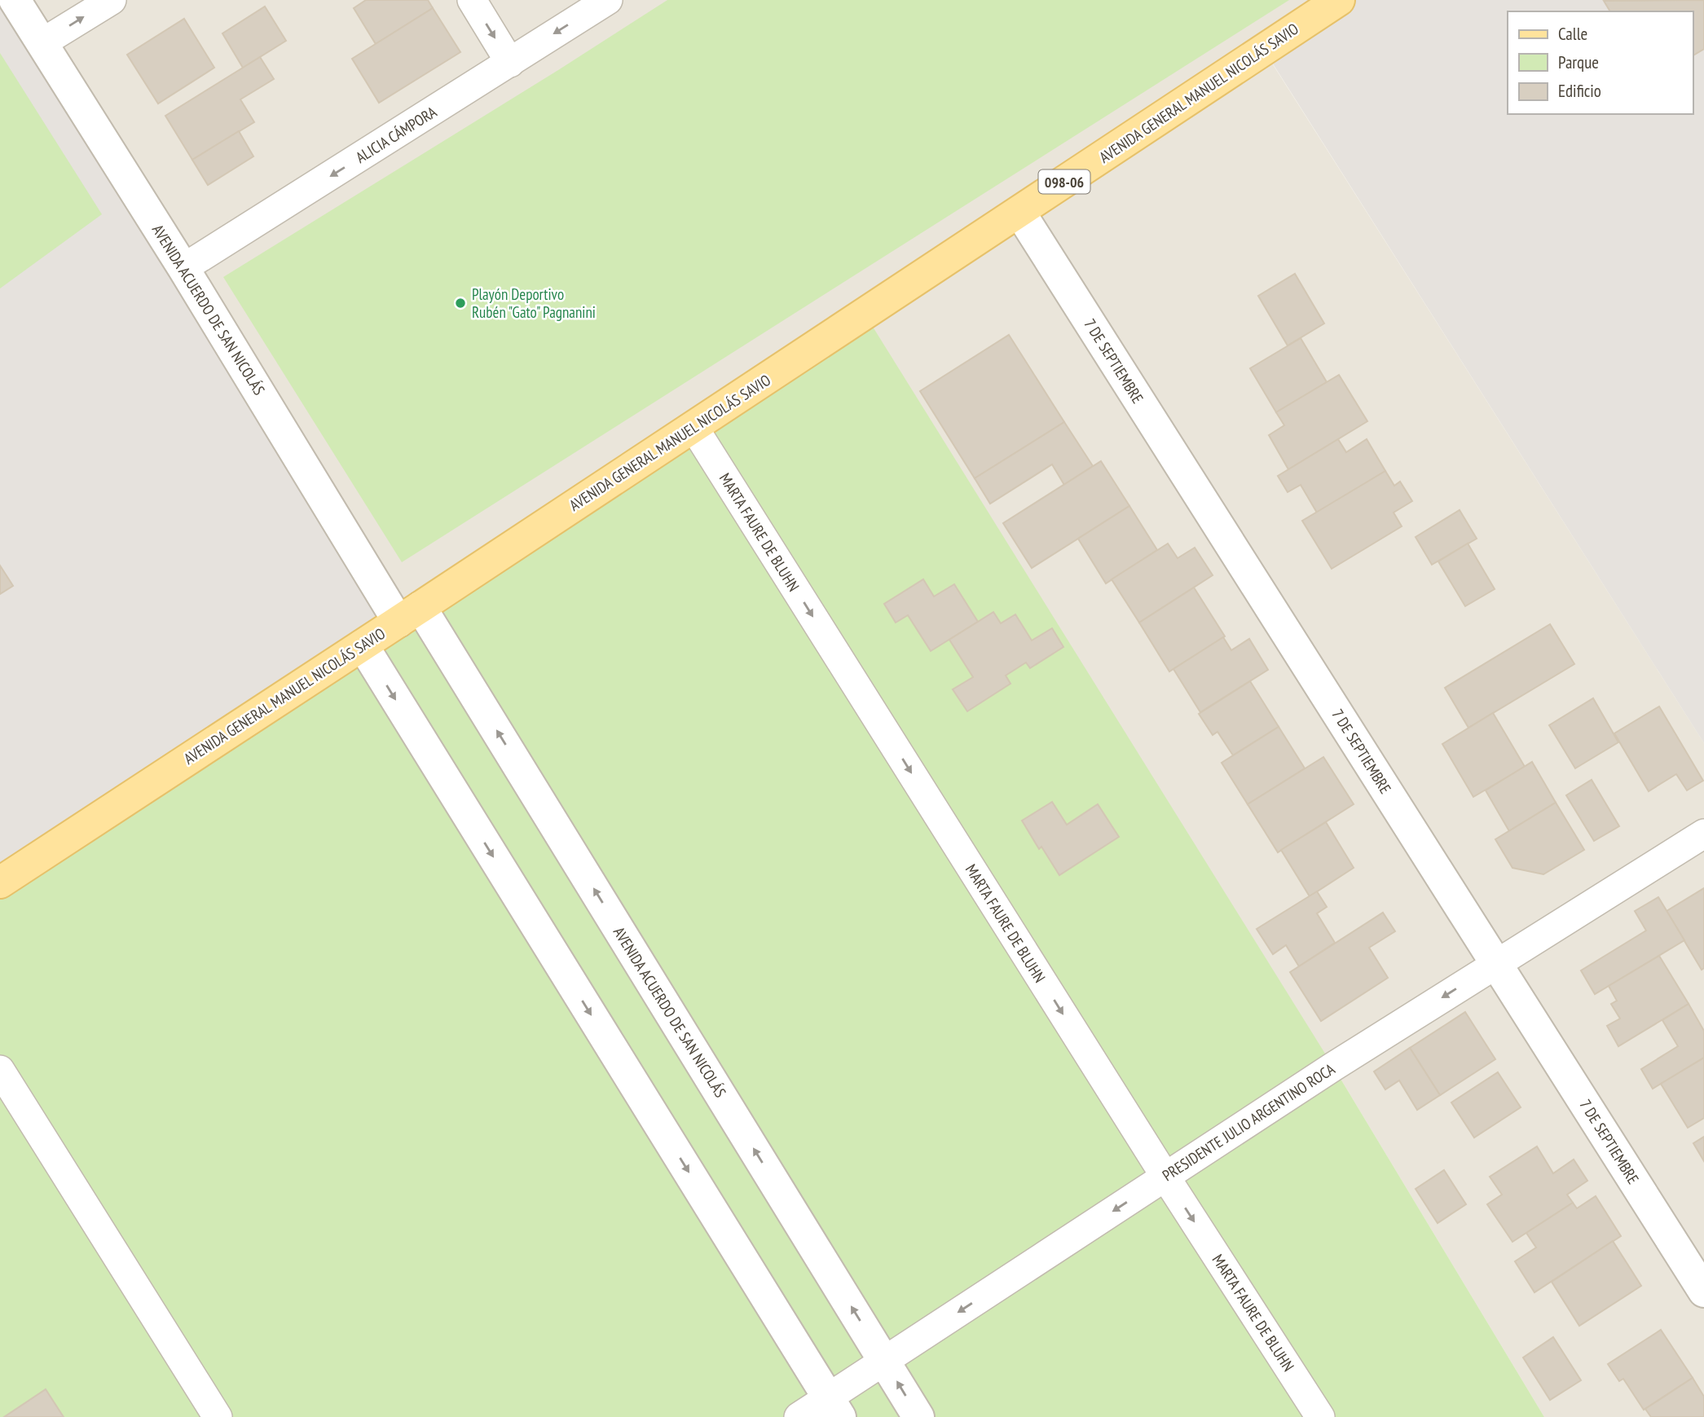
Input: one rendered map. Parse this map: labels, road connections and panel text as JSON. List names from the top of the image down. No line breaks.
{"streets":{"main road":["AVENIDA GENERAL MANUEL NICOLÁS SAVIO","098-06"],"street":["ALICIA CÁMPORA","AVENIDA ACUERDO DE SAN NICOLÁS","7 DE SEPTIEMBRE","MARTA FAURE DE BLUHN","PRESIDENTE JULIO ARGENTINO ROCA"]},"crossings":[["AVENIDA GENERAL MANUEL NICOLÁS SAVIO","AVENIDA ACUERDO DE SAN NICOLÁS"],["AVENIDA GENERAL MANUEL NICOLÁS SAVIO","7 DE SEPTIEMBRE"],["AVENIDA GENERAL MANUEL NICOLÁS SAVIO","MARTA FAURE DE BLUHN"],["ALICIA CÁMPORA","AVENIDA ACUERDO DE SAN NICOLÁS"],["AVENIDA ACUERDO DE SAN NICOLÁS","PRESIDENTE JULIO ARGENTINO ROCA"],["7 DE SEPTIEMBRE","PRESIDENTE JULIO ARGENTINO ROCA"],["MARTA FAURE DE BLUHN","PRESIDENTE JULIO ARGENTINO ROCA"]],"one_way":["ALICIA CÁMPORA","MARTA FAURE DE BLUHN","PRESIDENTE JULIO ARGENTINO ROCA"],"places":["Playón Deportivo Rubén \"Gato\" Pagnanini"],"legend":["Calle","Parque","Edificio"]}
